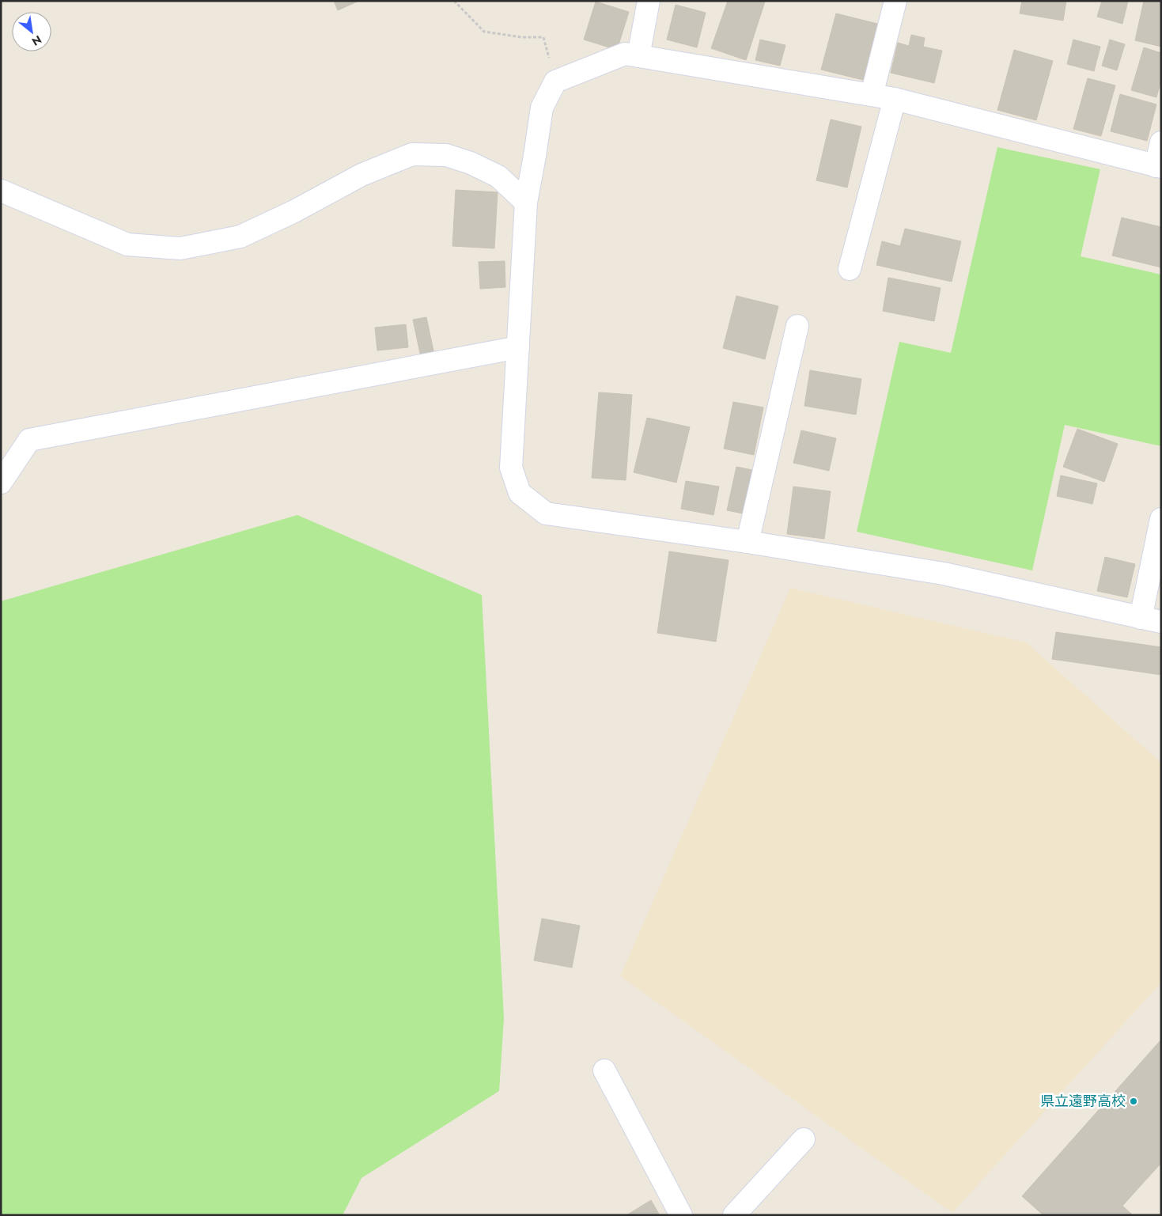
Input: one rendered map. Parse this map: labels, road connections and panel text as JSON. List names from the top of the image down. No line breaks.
{"places":["県立遠野高校"],"north":"bottom right"}
